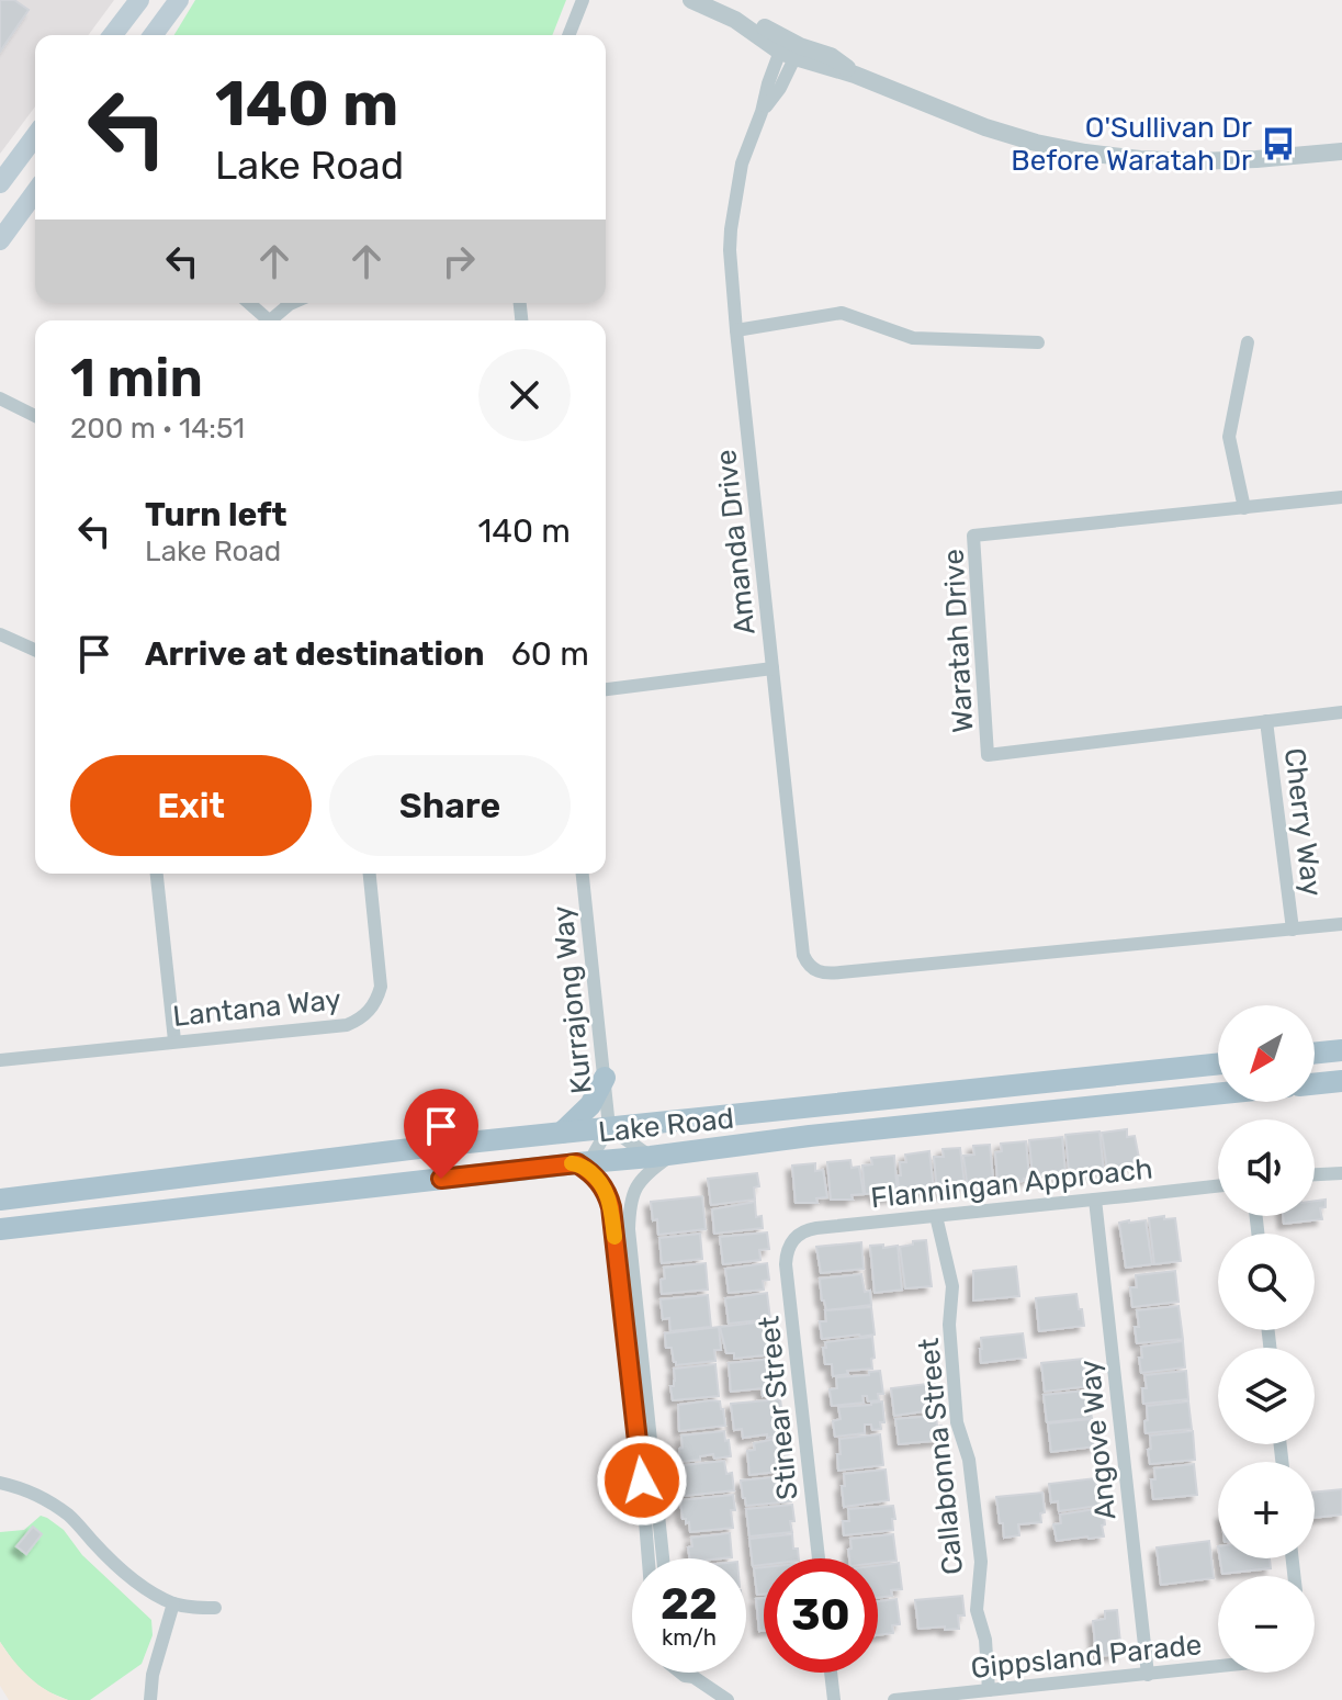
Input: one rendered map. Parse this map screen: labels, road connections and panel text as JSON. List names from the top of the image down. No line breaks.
{"streets":{"main road":["Lake Road"],"street":["Amanda Drive","Waratah Drive","Cherry Way","Kurrajong Way","Lantana Way","Flanningan Approach","Stinear Street","Angove Way","Callabonna Street","Gippsland Parade"]},"crossings":[["Amanda Drive","Cherry Way"],["Waratah Drive","Cherry Way"],["Kurrajong Way","Lake Road"],["Flanningan Approach","Stinear Street"],["Flanningan Approach","Angove Way"],["Flanningan Approach","Callabonna Street"],["Angove Way","Gippsland Parade"],["Callabonna Street","Gippsland Parade"]],"places":{"bus stop":["O'Sullivan Dr Before Waratah Dr"]},"north":"bottom left","page":{"turn":["140 m","Lake Road"],"heading":["1 min","200 m · 14:51"],"list":[{"name":"Turn left","note":"Lake Road","value":"140 m"},{"name":"Arrive at destination","value":"60 m"}],"buttons":["Exit","Share"],"map_buttons":["+","−"],"speed":"22 km/h","limit":"30"}}
